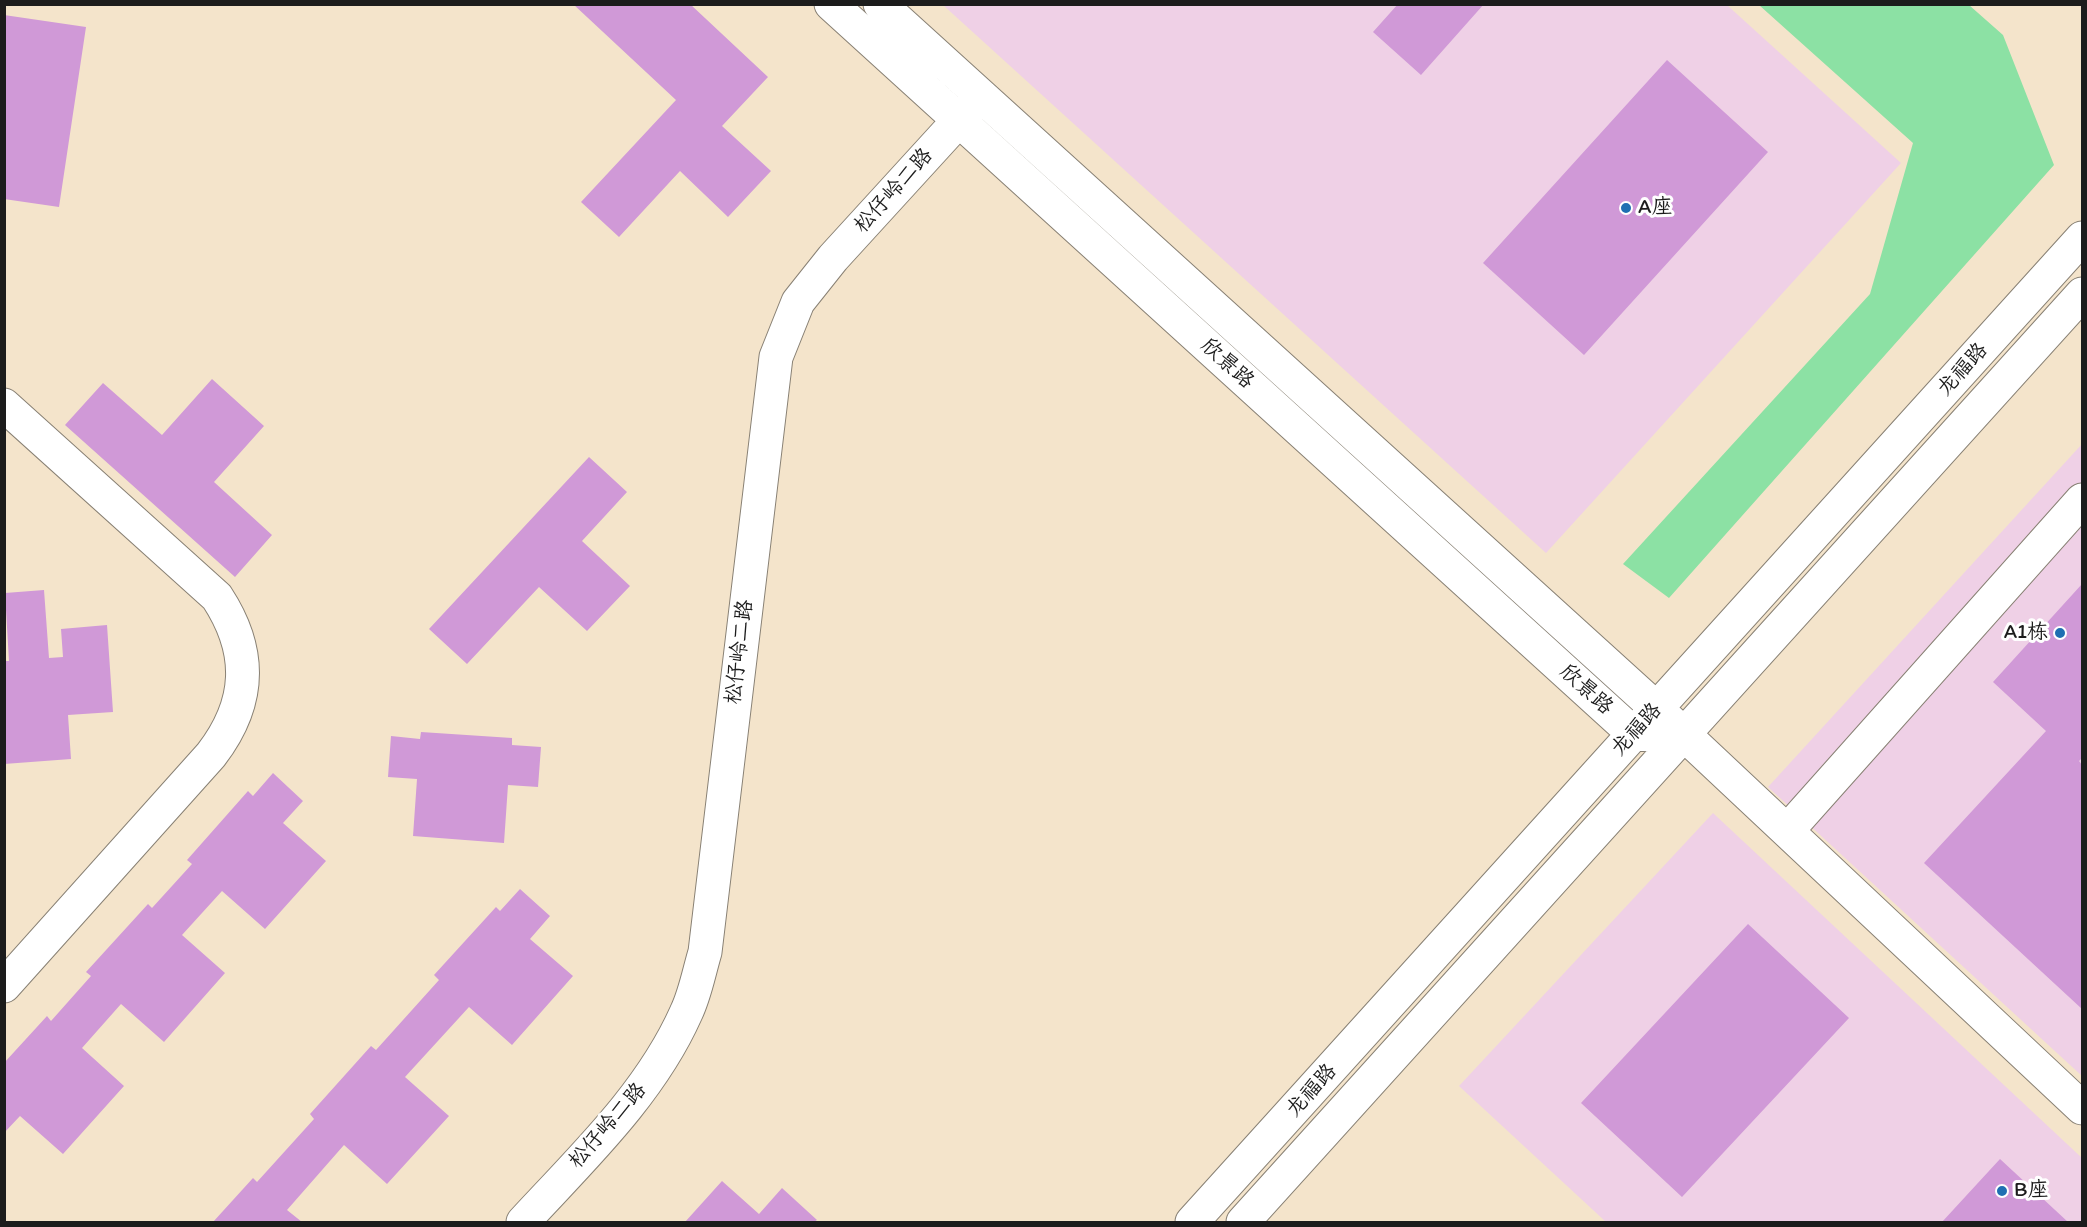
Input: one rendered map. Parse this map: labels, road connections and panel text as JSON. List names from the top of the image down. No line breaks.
{"streets":{"street":["松仔岭二路","欣景路","龙福路"]},"crossings":[["松仔岭二路","欣景路"],["欣景路","龙福路"]],"places":["A座","A1栋","B座"]}
